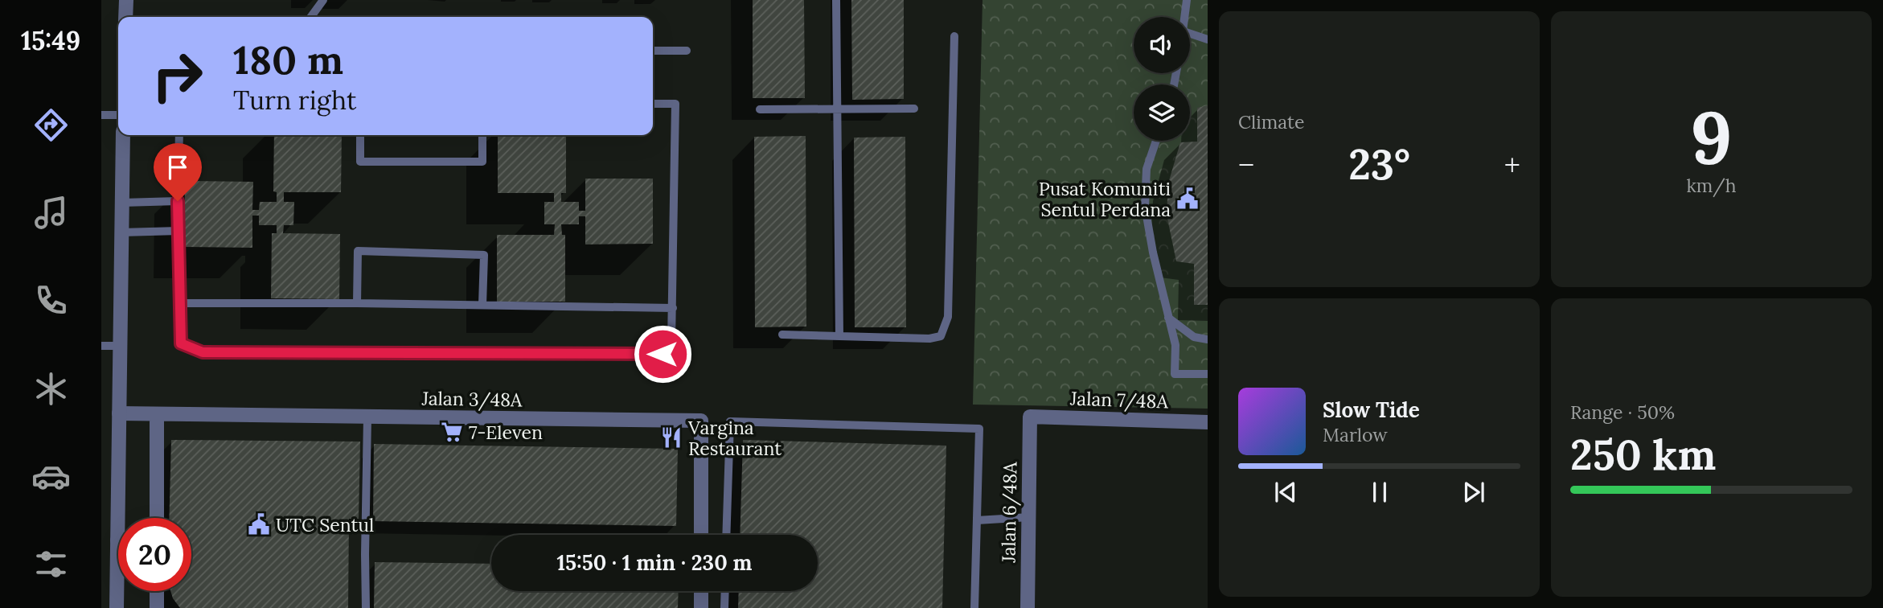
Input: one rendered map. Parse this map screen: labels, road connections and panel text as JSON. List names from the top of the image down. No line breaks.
{"streets":{"street":["Jalan 3/48A","Jalan 7/48A","Jalan 6/48A"]},"crossings":[["Jalan 7/48A","Jalan 6/48A"]],"places":{"public building":["Pusat Komuniti Sentul Perdana","UTC Sentul"],"supermarket":["7-Eleven"],"restaurant":["Vargina Restaurant"]},"page":{"tabs":"15:49","tile":["Climate",["9","km/h"],["Range · 50%","250 km"]],"turn":["180 m","Turn right"],"heat":["−","23°","+"],"song":["Slow Tide","Marlow"],"limit":"20","trip":"15:50 · 1 min · 230 m"}}
